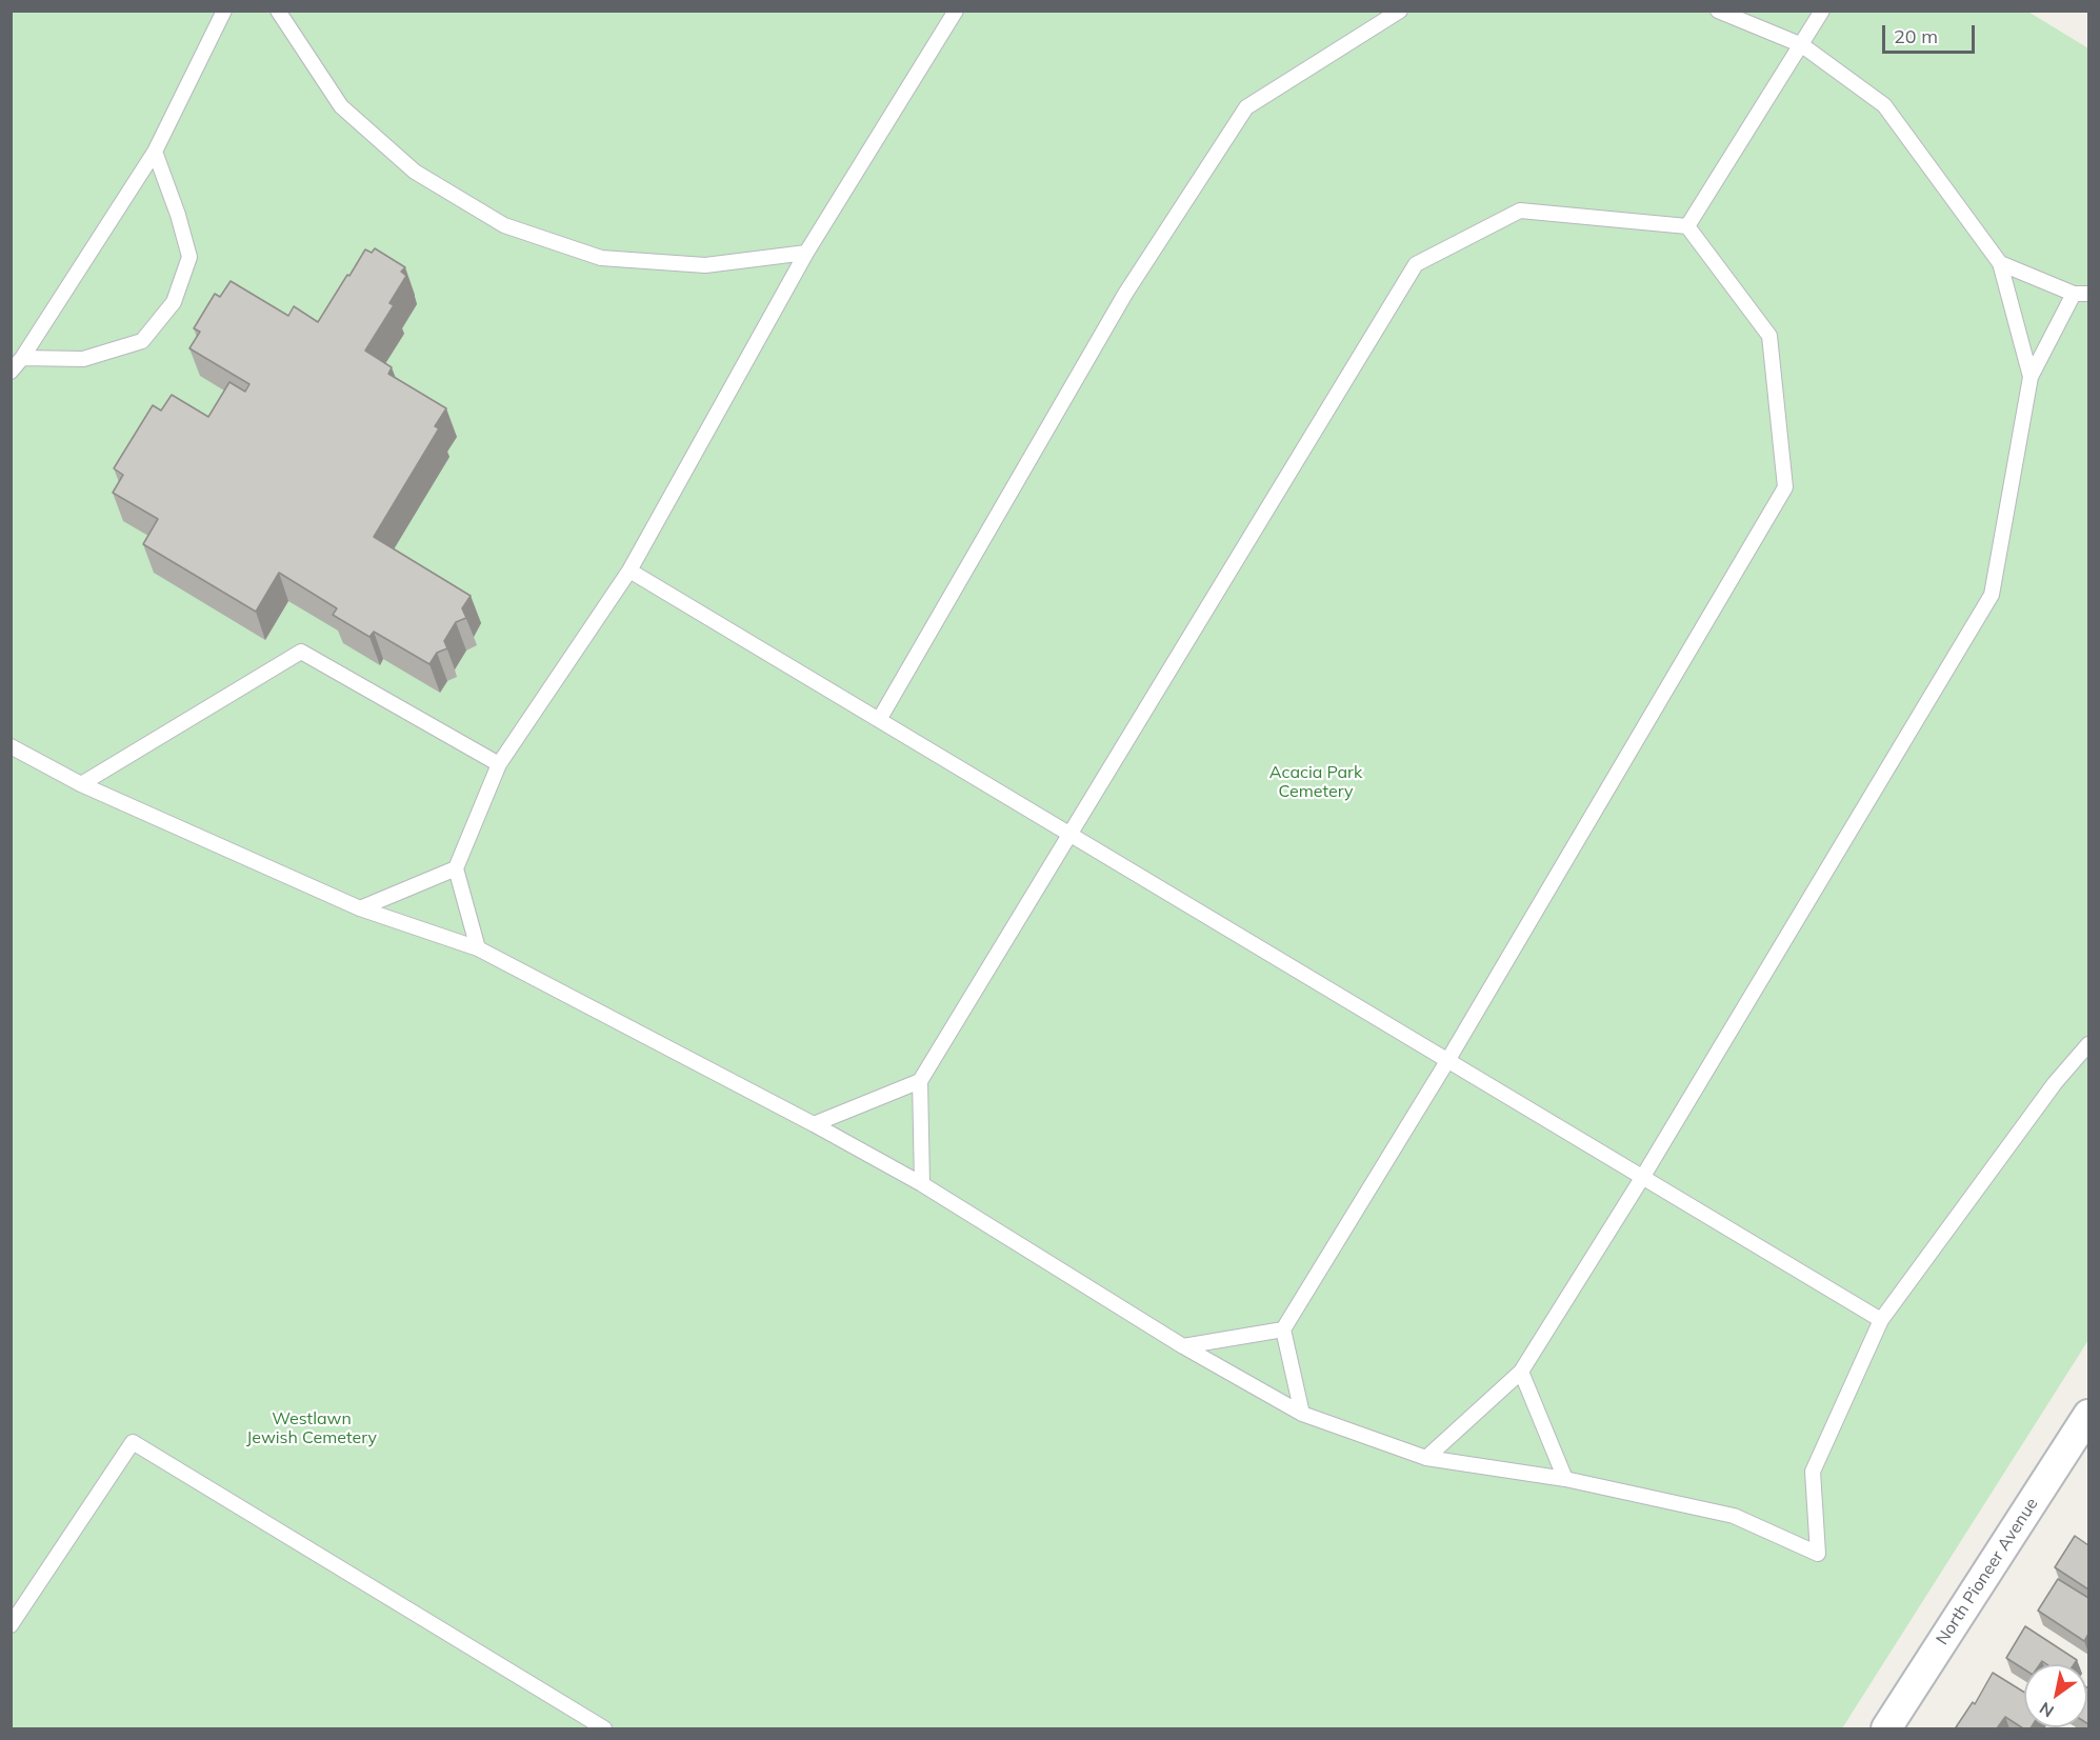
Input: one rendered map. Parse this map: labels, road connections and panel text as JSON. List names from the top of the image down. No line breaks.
{"streets":{"street":["North Pioneer Avenue"]},"parks":["Acacia Park Cemetery","Westlawn Jewish Cemetery"],"scale_bar":"20 m","north":"bottom left"}
